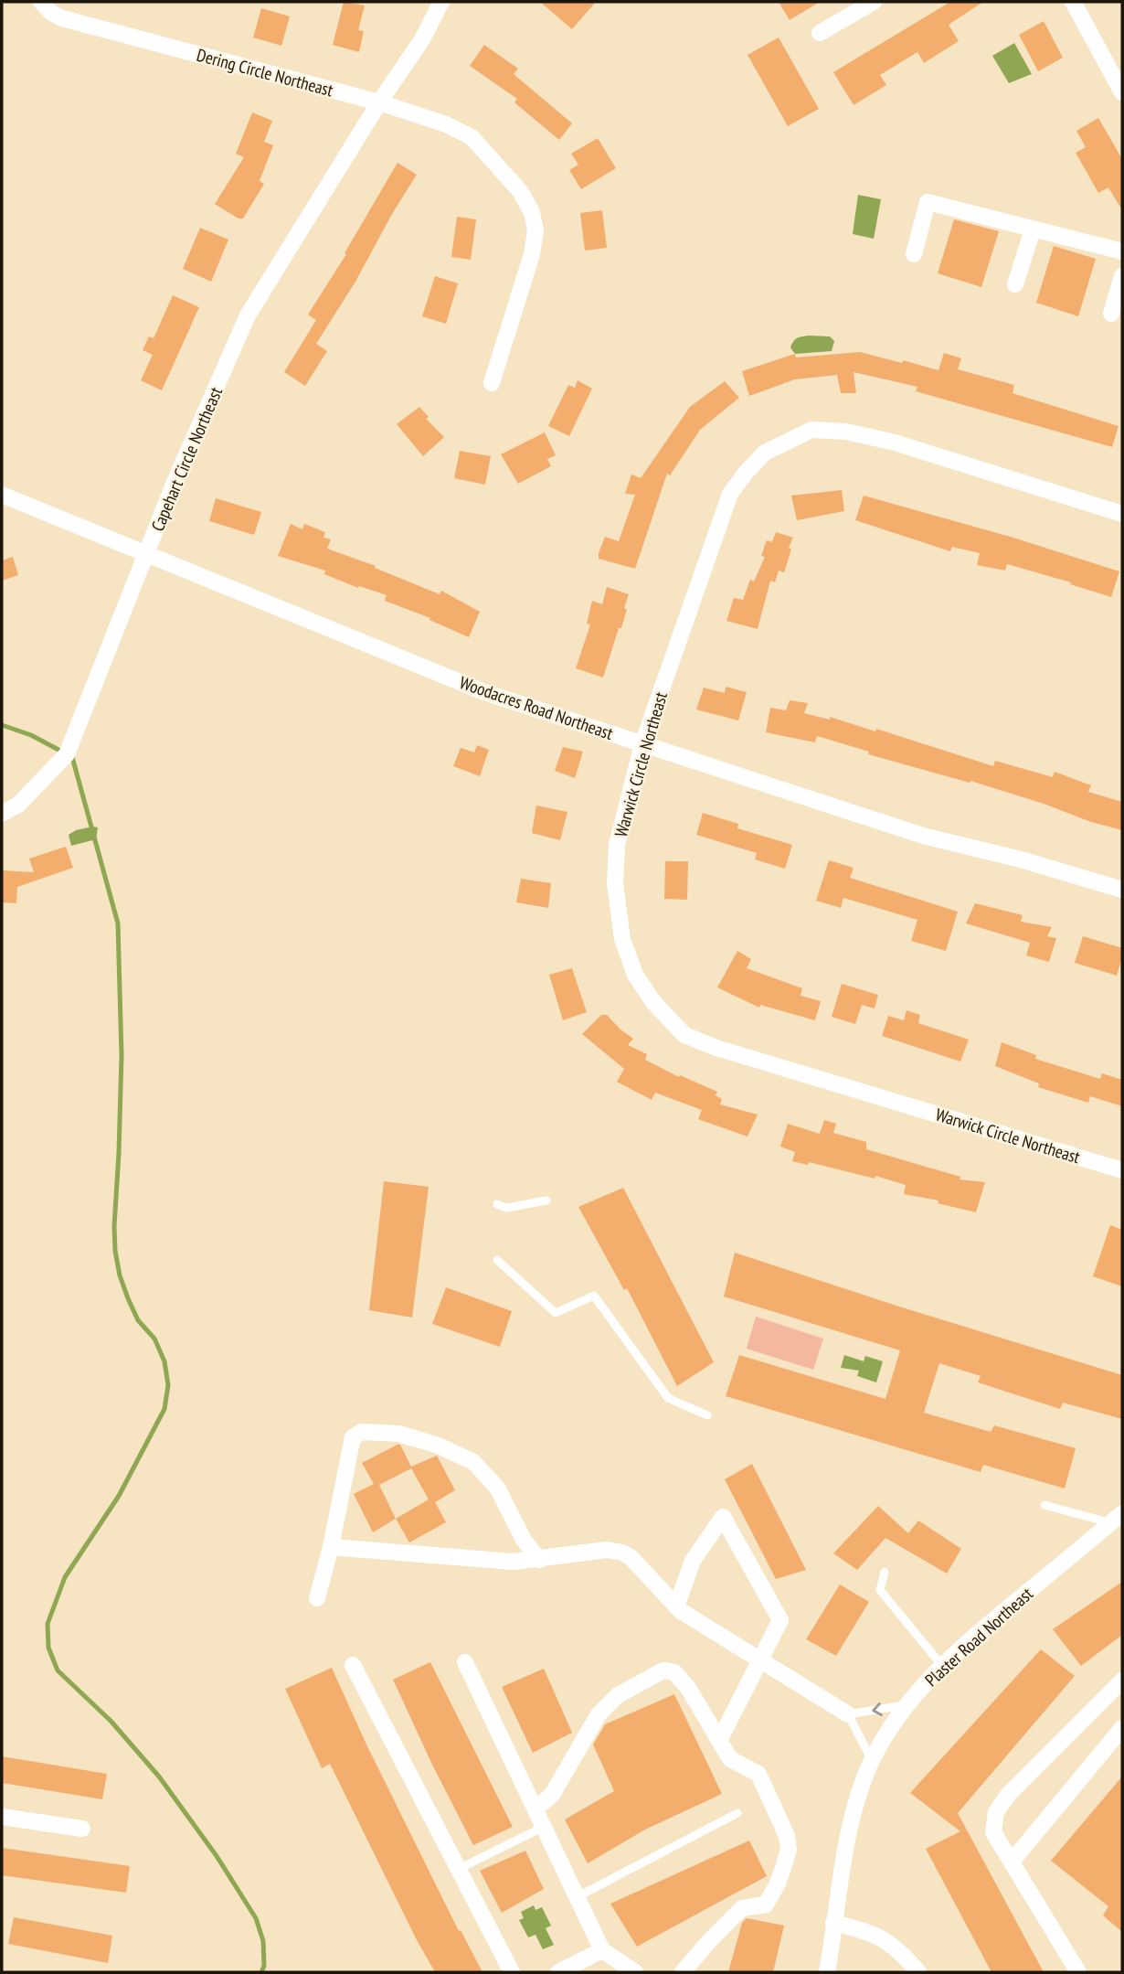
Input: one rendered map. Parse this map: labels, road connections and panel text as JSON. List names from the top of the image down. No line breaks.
{"streets":{"street":["Dering Circle Northeast","Capehart Circle Northeast","Woodacres Road Northeast","Warwick Circle Northeast","Plaster Road Northeast"]},"crossings":[["Dering Circle Northeast","Capehart Circle Northeast"],["Capehart Circle Northeast","Woodacres Road Northeast"],["Woodacres Road Northeast","Warwick Circle Northeast"]]}
